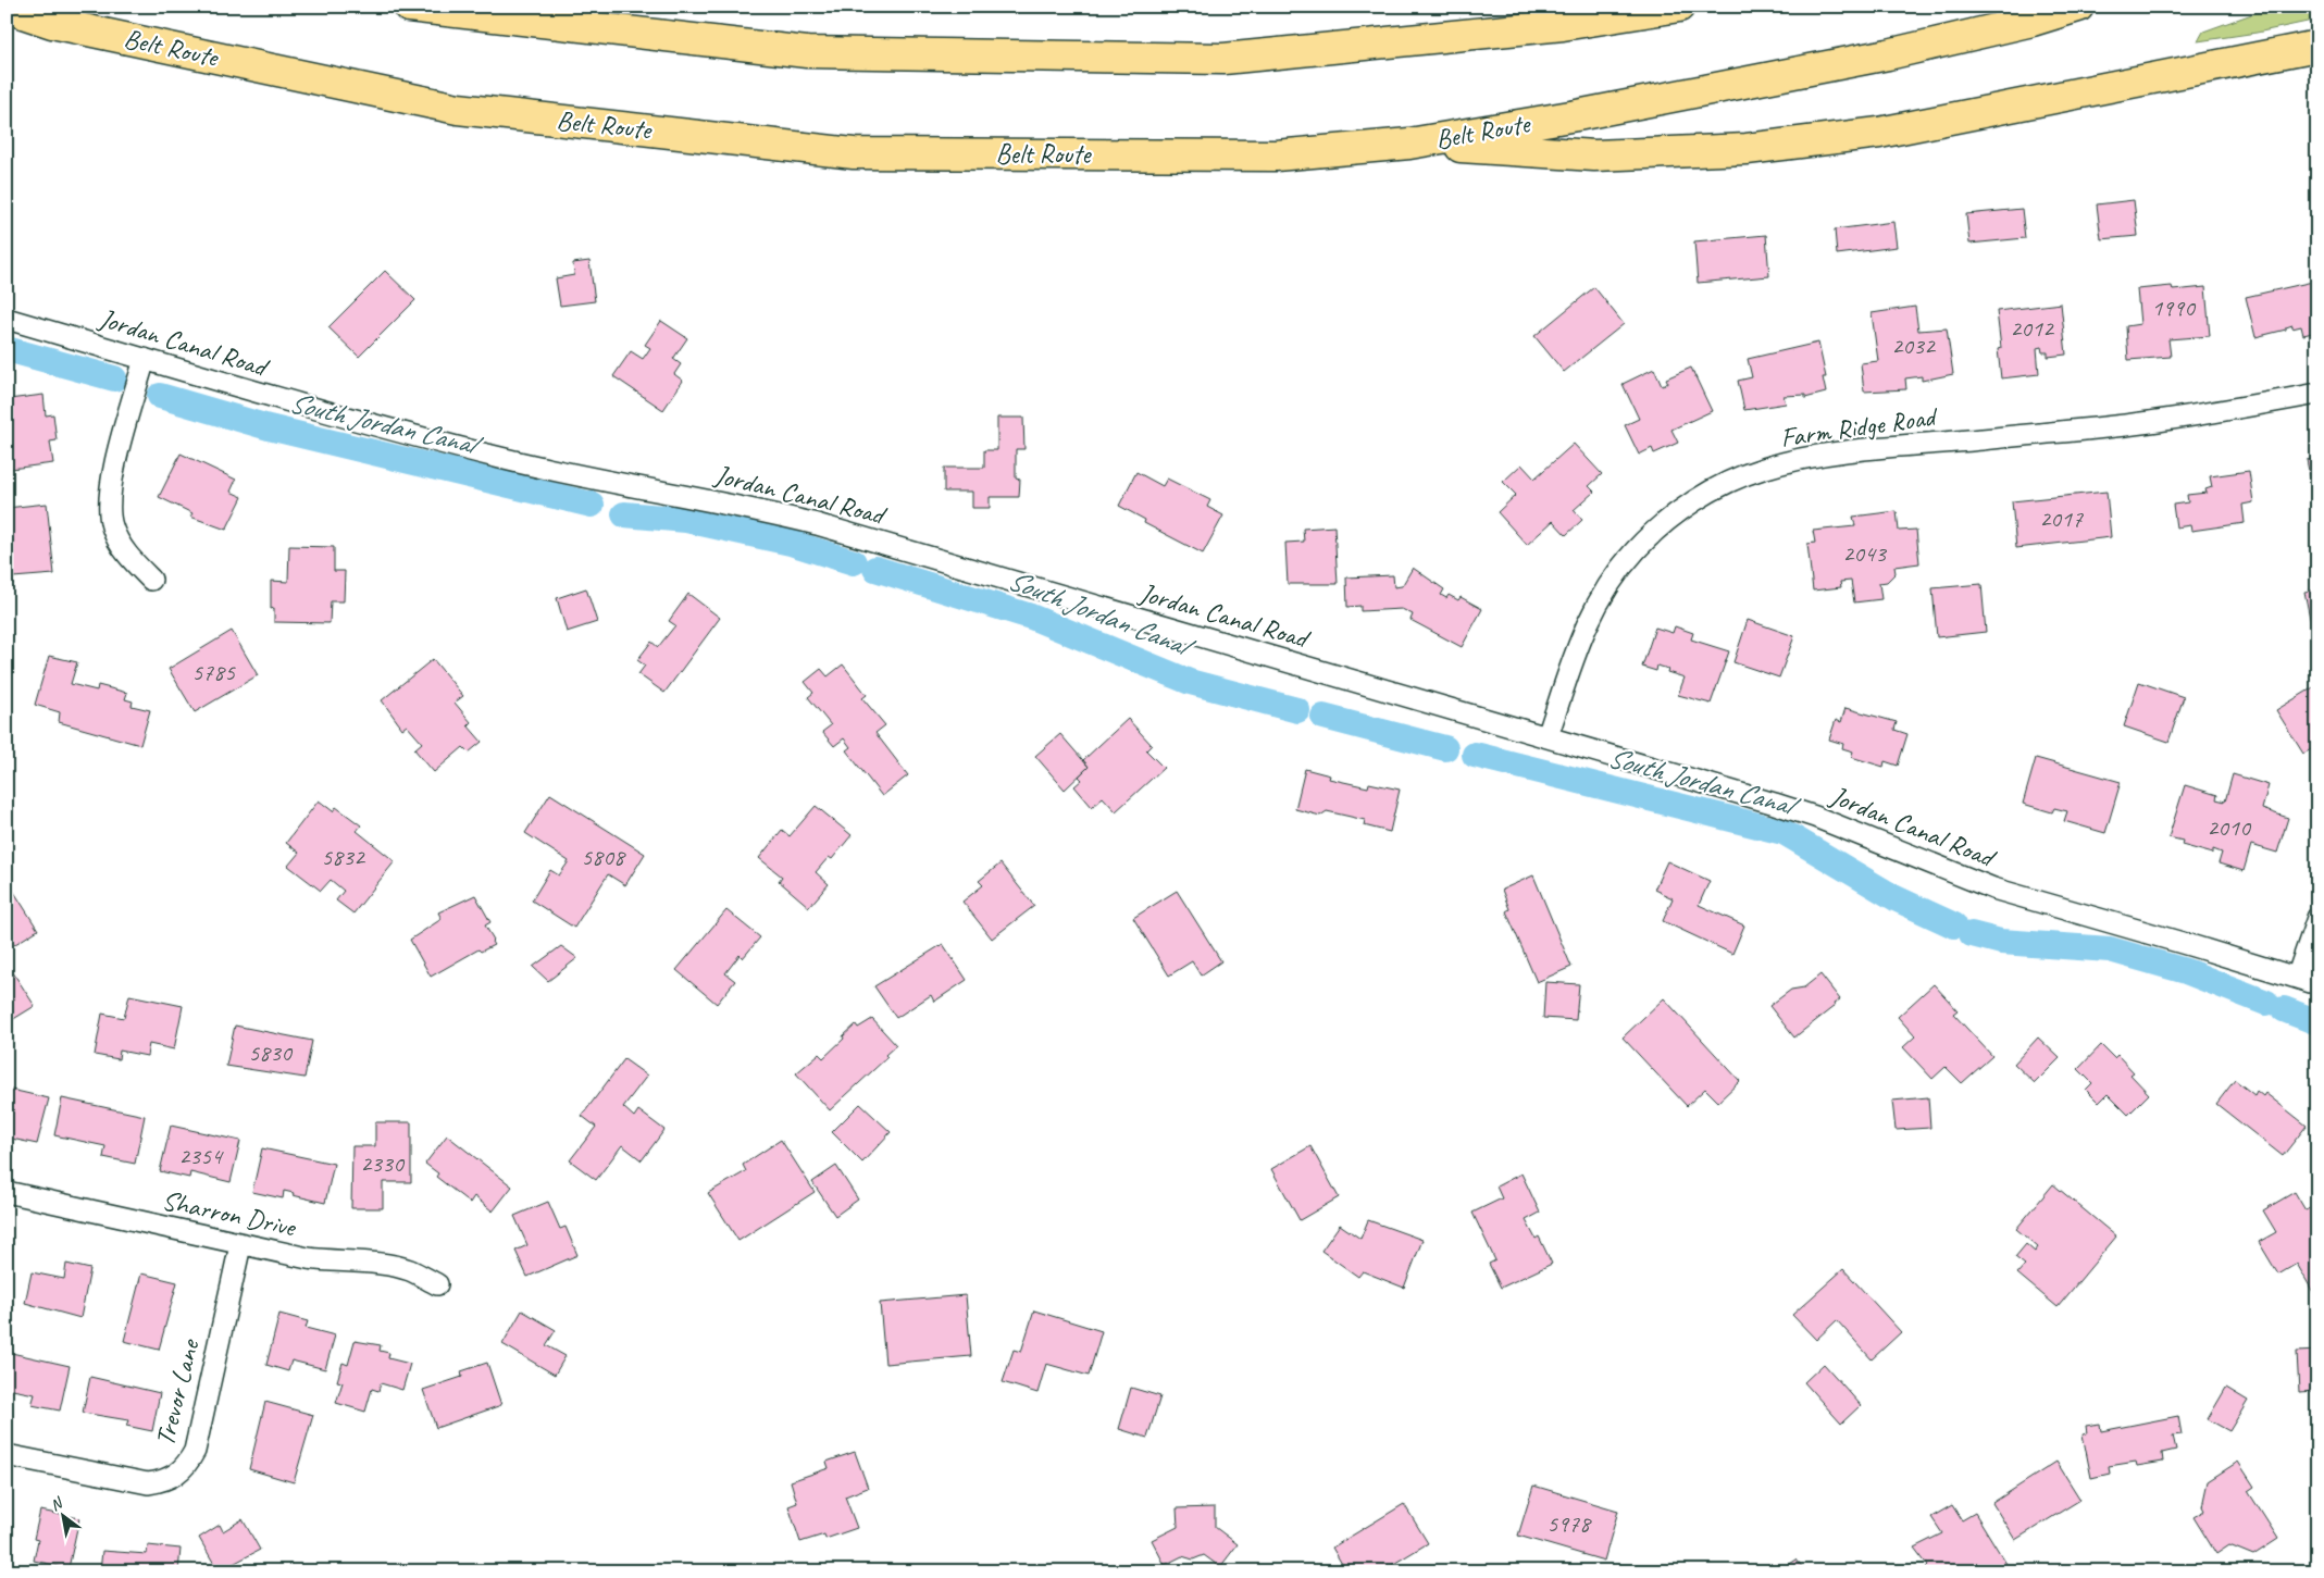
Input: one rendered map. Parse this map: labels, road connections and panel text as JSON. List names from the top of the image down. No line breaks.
{"streets":{"highway":["Belt Route"],"street":["Jordan Canal Road","Farm Ridge Road","Sharron Drive","Trevor Lane"]},"crossings":[["Jordan Canal Road","Farm Ridge Road"],["Sharron Drive","Trevor Lane"]],"water":["South Jordan Canal"],"house_numbers":["1990","2012","2032","2017","2043","5785","2010","5832","5808","5830","2354","2330","5978"],"north":"top left"}
